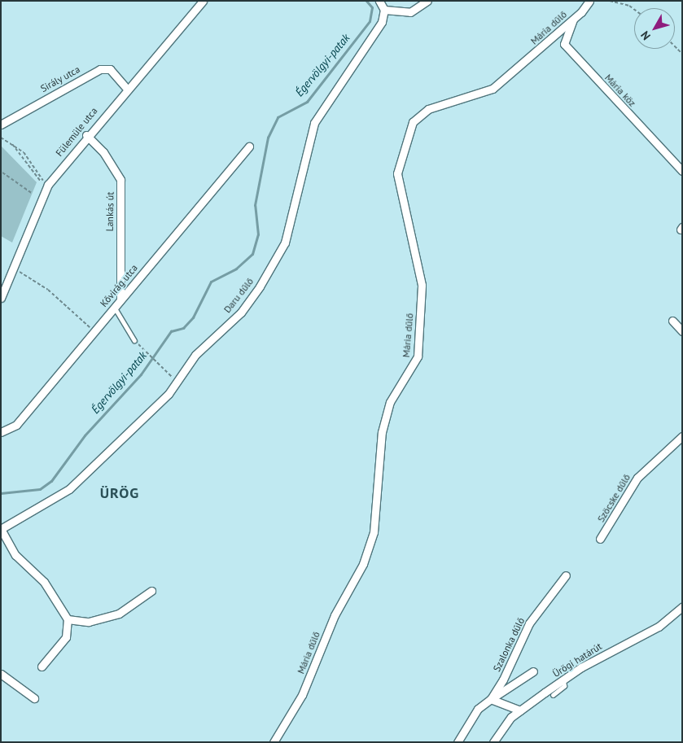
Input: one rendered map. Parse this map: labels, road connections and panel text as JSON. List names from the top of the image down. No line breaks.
{"streets":{"street":["Mária dűlő","Sirály utca","Mária köz","Fülemüle utca","Lankás út","Kővirág utca","Daru dűlő","Szöcske dűlő","Szalonka dűlő","Ürögi határút"]},"crossings":[["Mária dűlő","Mária köz"],["Sirály utca","Fülemüle utca"],["Fülemüle utca","Lankás út"],["Lankás út","Kővirág utca"]],"districts":["ÜRÖG"],"water":["Égervölgyi-patak"],"north":"bottom left"}
